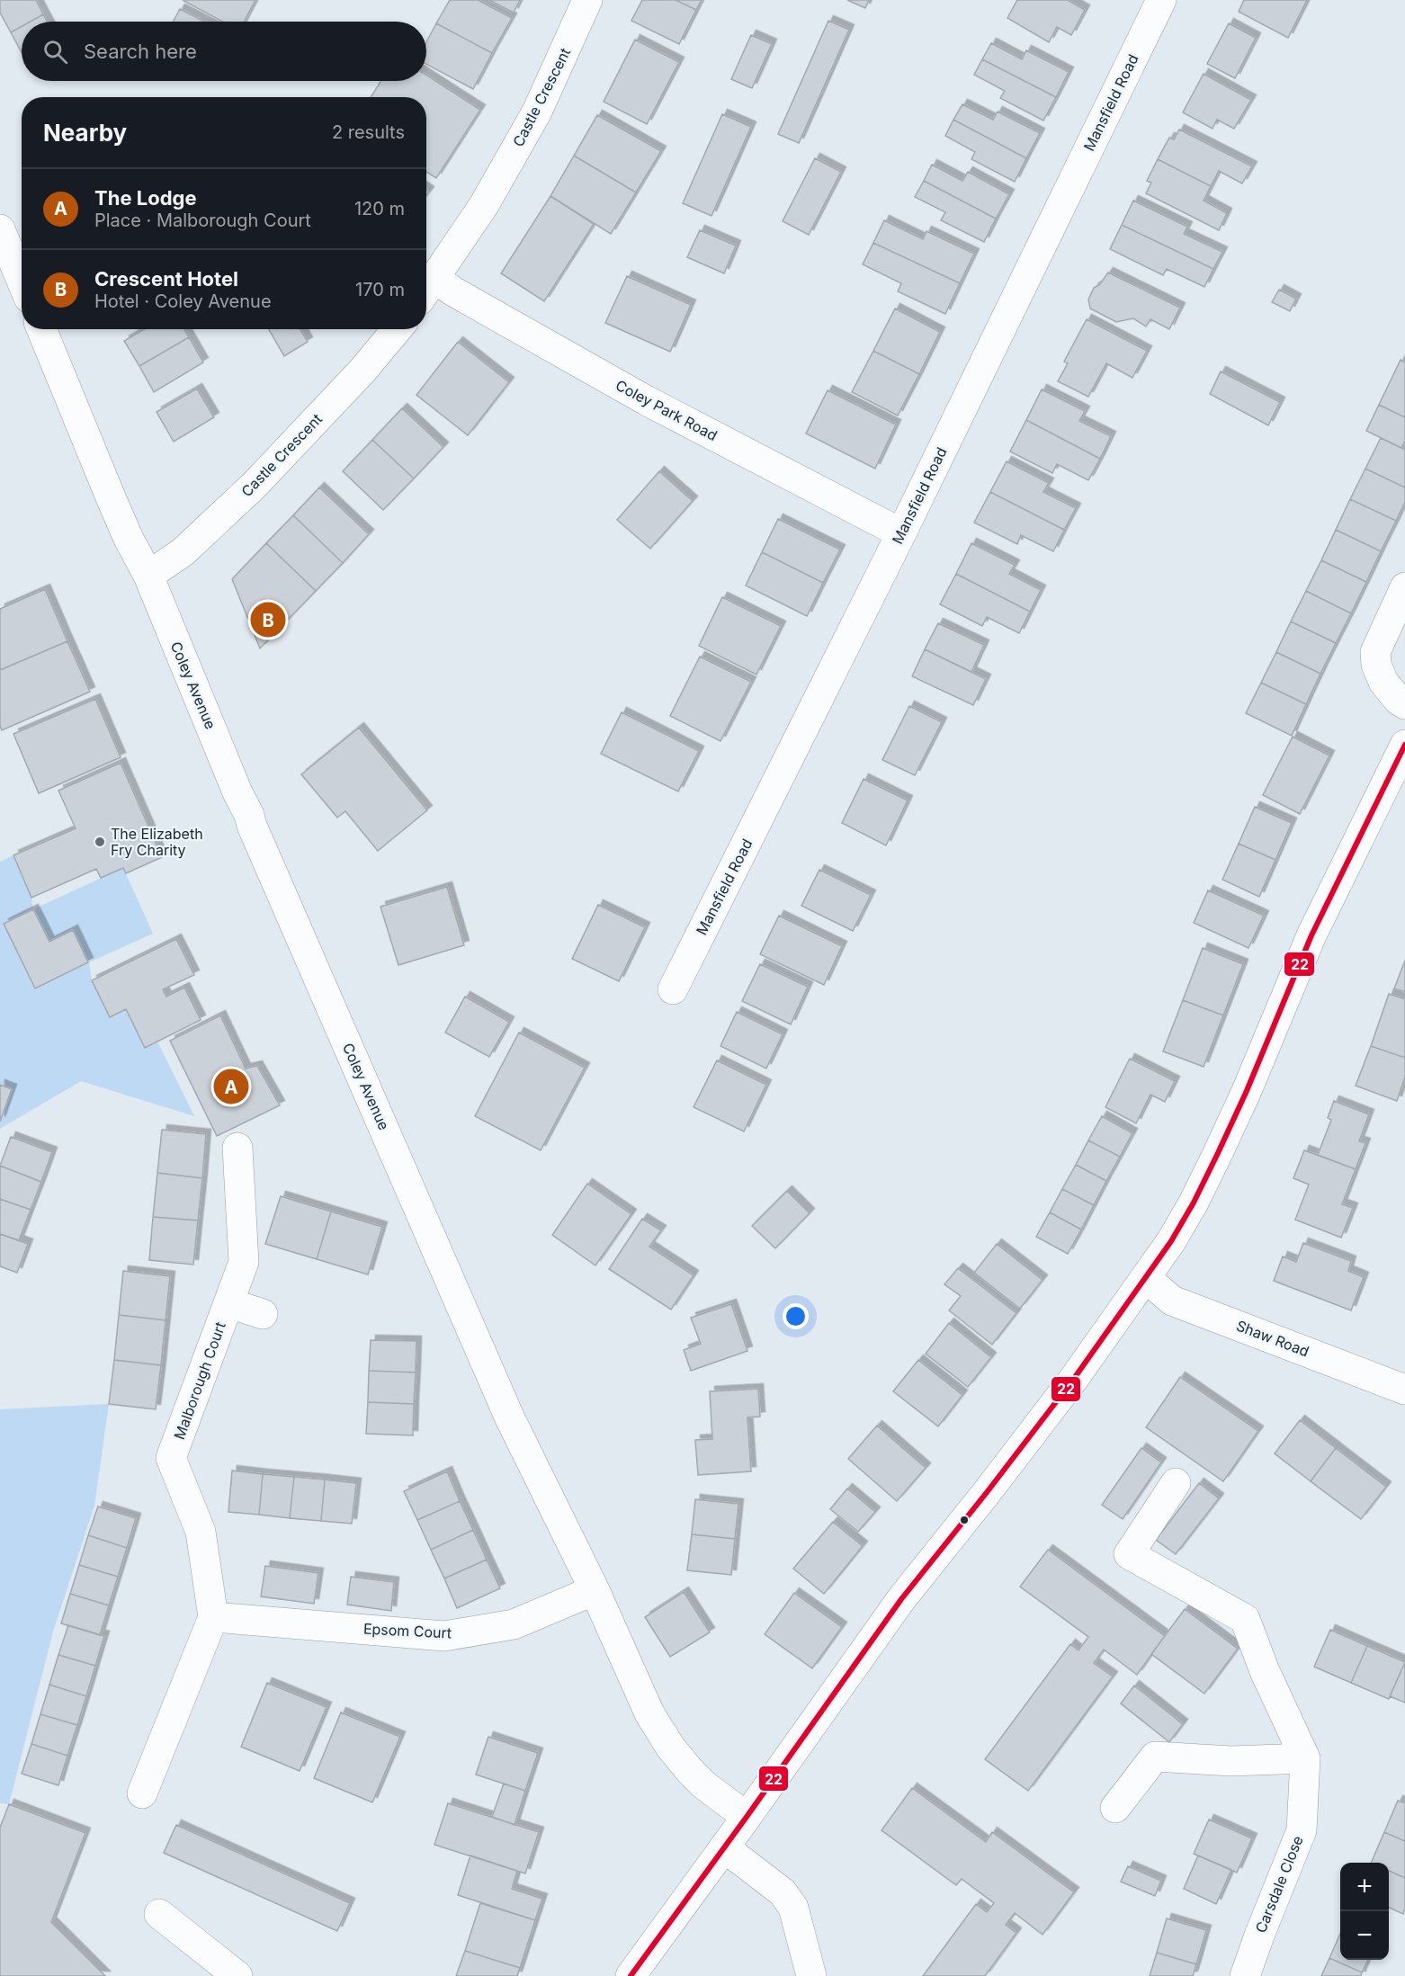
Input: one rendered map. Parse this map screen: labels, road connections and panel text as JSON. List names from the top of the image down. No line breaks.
{"streets":{"street":["Castle Crescent","Mansfield Road","Coley Park Road","Coley Avenue","Shaw Road","Malborough Court","Epsom Court","Carsdale Close"]},"crossings":[["Castle Crescent","Coley Park Road"],["Castle Crescent","Coley Avenue"],["Mansfield Road","Coley Park Road"],["Coley Avenue","Epsom Court"],["Malborough Court","Epsom Court"]],"places":["The Elizabeth Fry Charity"],"lines":["transit line 22"],"page":{"search":"Search here","heading":["Nearby","2 results"],"list":[{"mark":"A","name":"The Lodge","note":"Place · Malborough Court","value":"120 m"},{"mark":"B","name":"Crescent Hotel","note":"Hotel · Coley Avenue","value":"170 m"}],"pins":["B","A"],"map_buttons":["+","−"]}}
